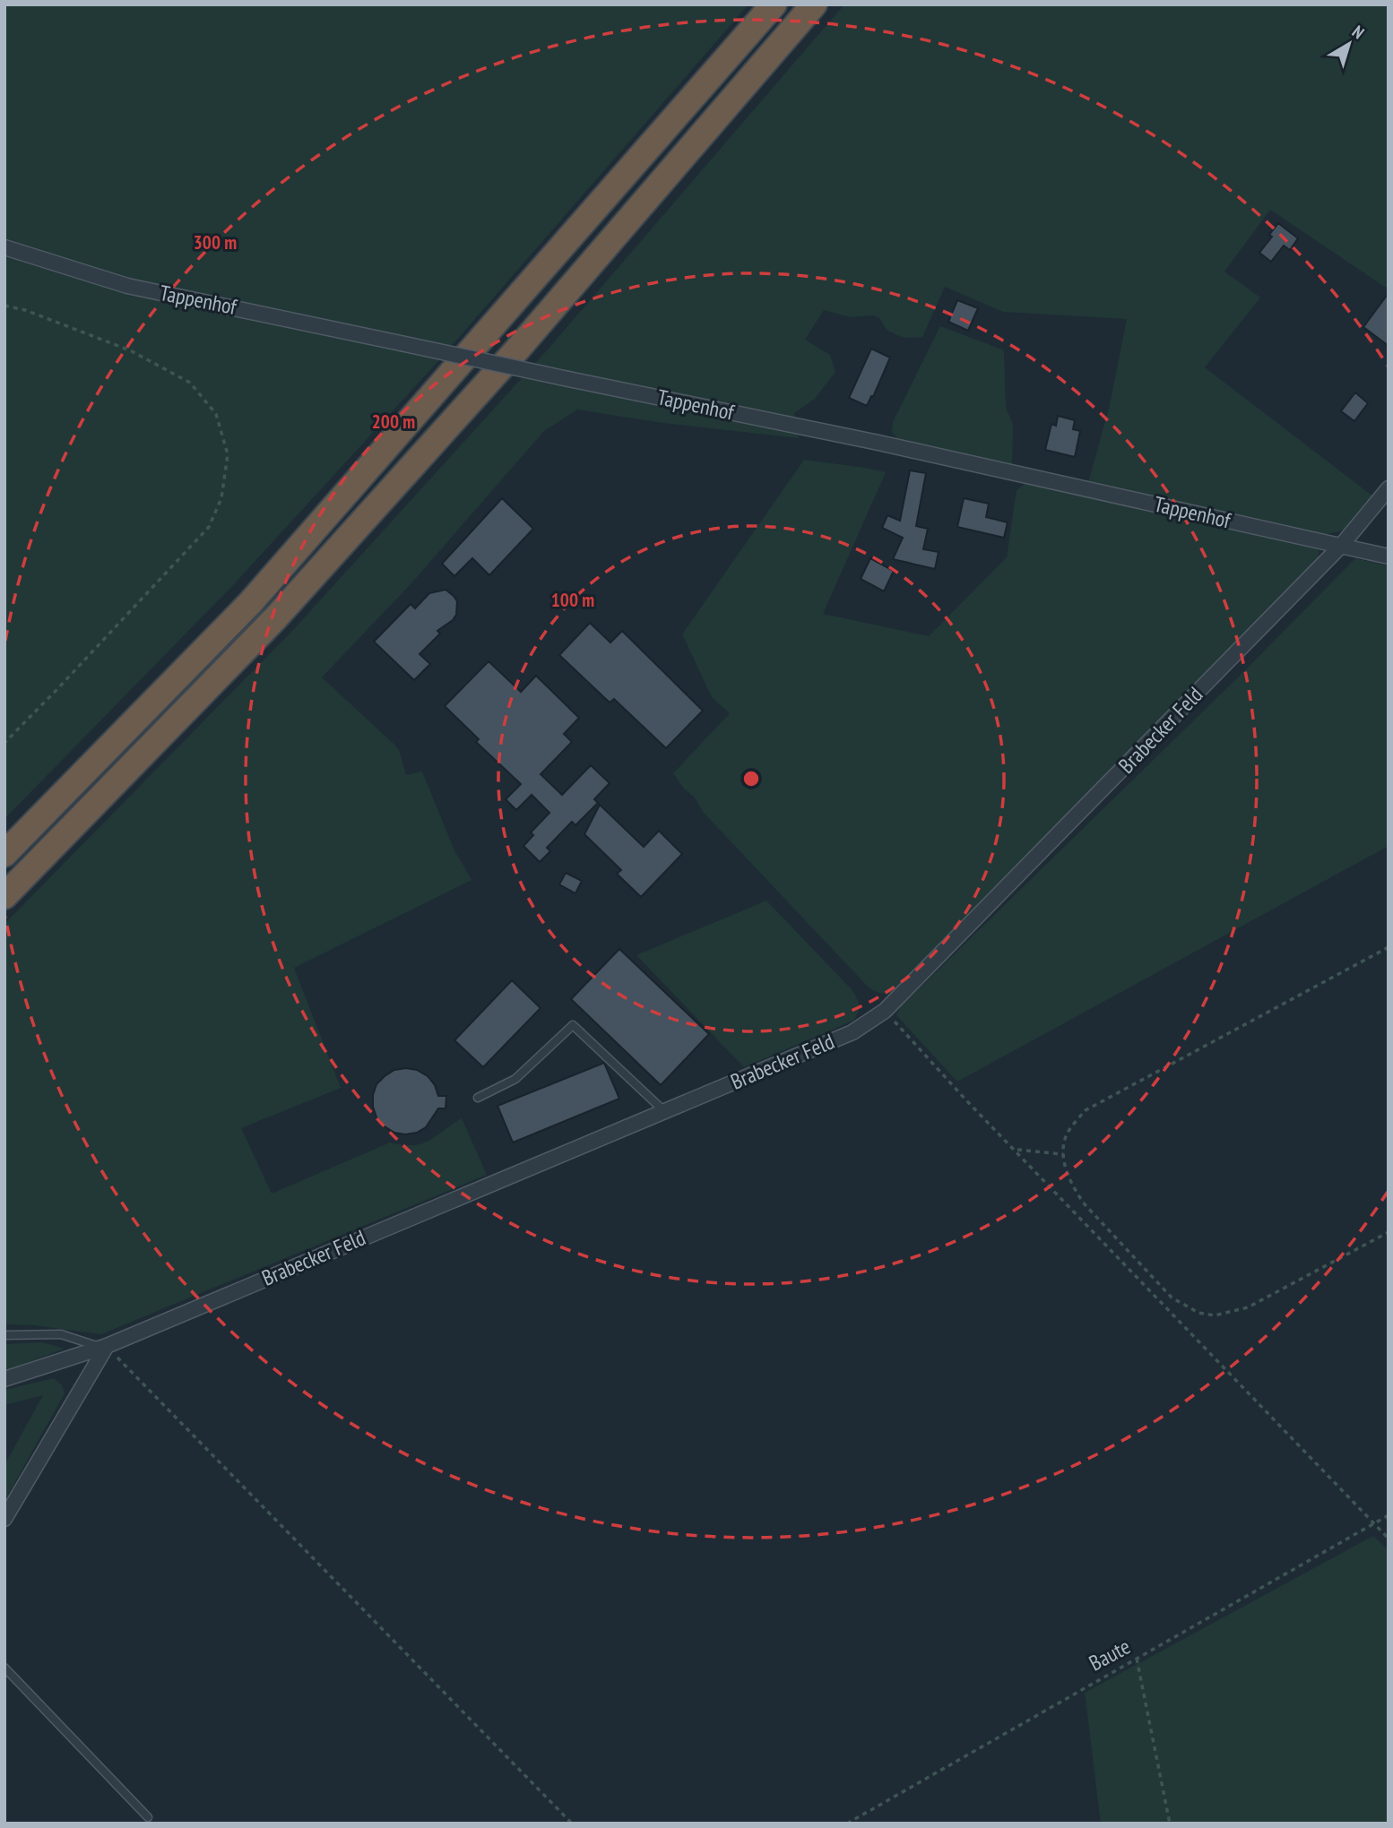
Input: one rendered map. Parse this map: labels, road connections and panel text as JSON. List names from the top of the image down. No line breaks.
{"streets":{"street":["Tappenhof","Brabecker Feld"],"path":["Baute"]},"crossings":[["Tappenhof","Brabecker Feld"]],"north":"top right","rings":["300 m","200 m","100 m"]}
